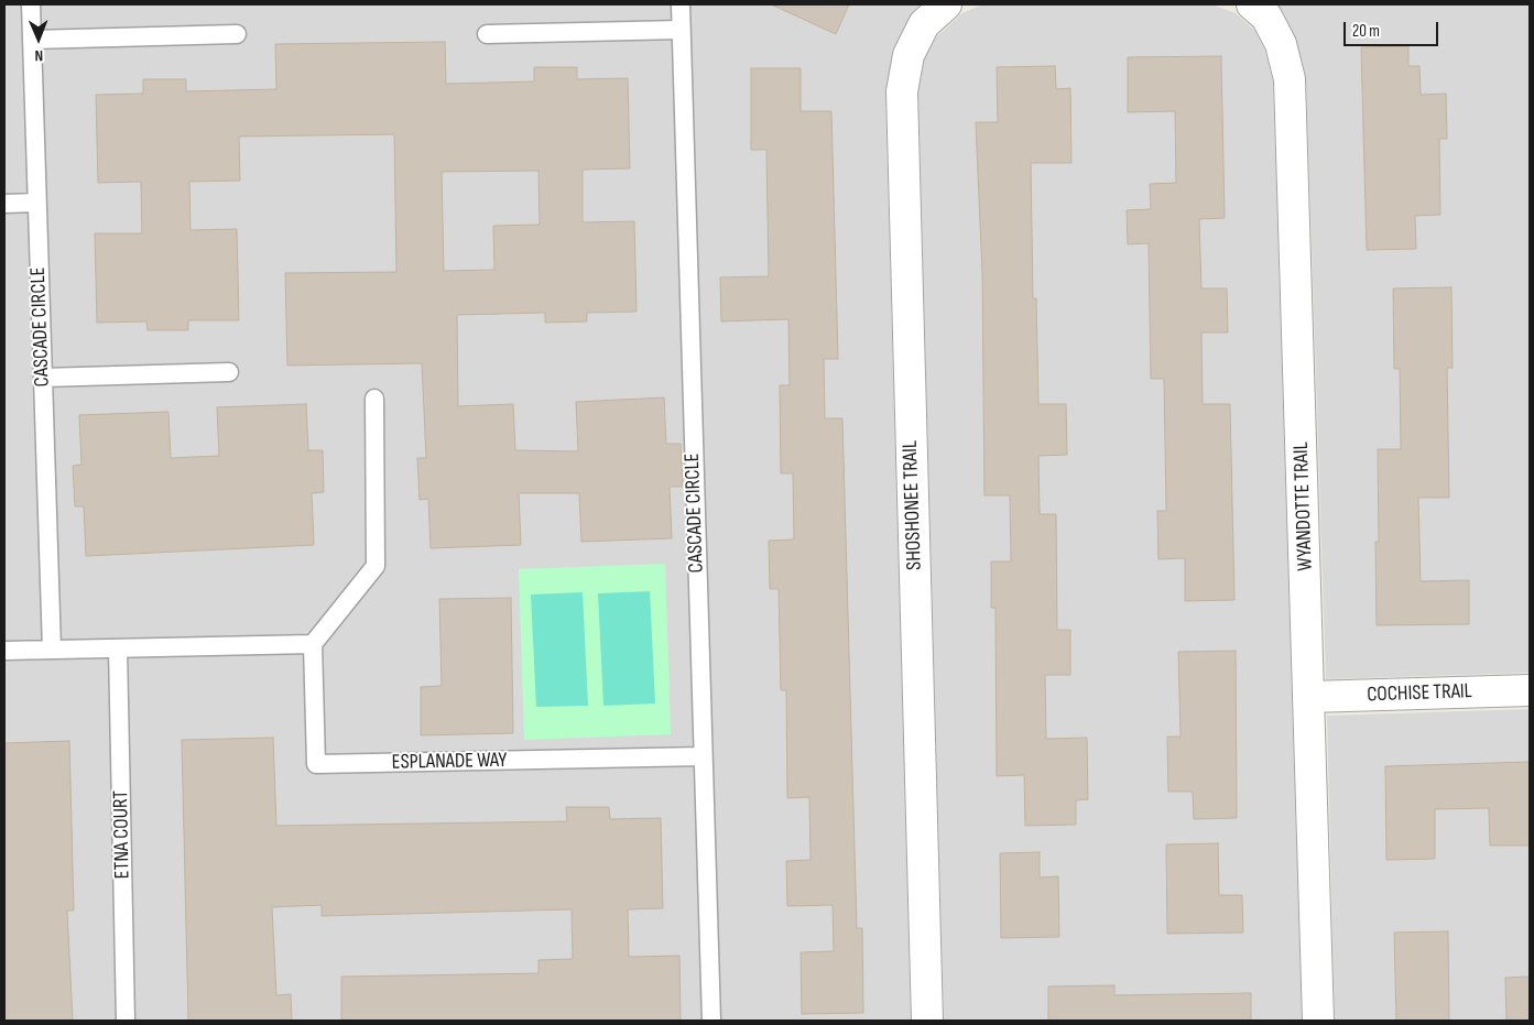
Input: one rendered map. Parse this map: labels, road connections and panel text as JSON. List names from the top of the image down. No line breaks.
{"streets":{"street":["SHOSHONEE TRAIL","WYANDOTTE TRAIL","COCHISE TRAIL"],"lane":["CASCADE CIRCLE","ESPLANADE WAY","ETNA COURT"]},"crossings":[["CASCADE CIRCLE","ESPLANADE WAY"],["WYANDOTTE TRAIL","COCHISE TRAIL"]],"scale_bar":"20 m","north":"bottom"}
